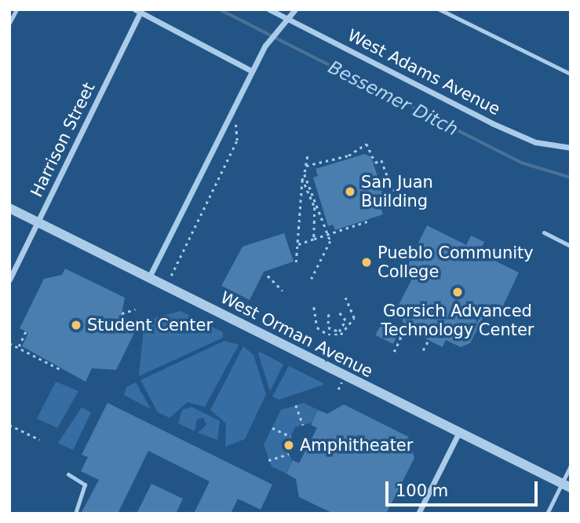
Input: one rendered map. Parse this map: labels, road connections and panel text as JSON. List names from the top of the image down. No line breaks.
{"streets":{"street":["West Adams Avenue","Harrison Street","West Orman Avenue"]},"crossings":[["Harrison Street","West Orman Avenue"]],"water":["Bessemer Ditch"],"places":["San Juan Building","Pueblo Community College","Gorsich Advanced Technology Center","Student Center","Amphitheater"],"scale_bar":"100 m"}
